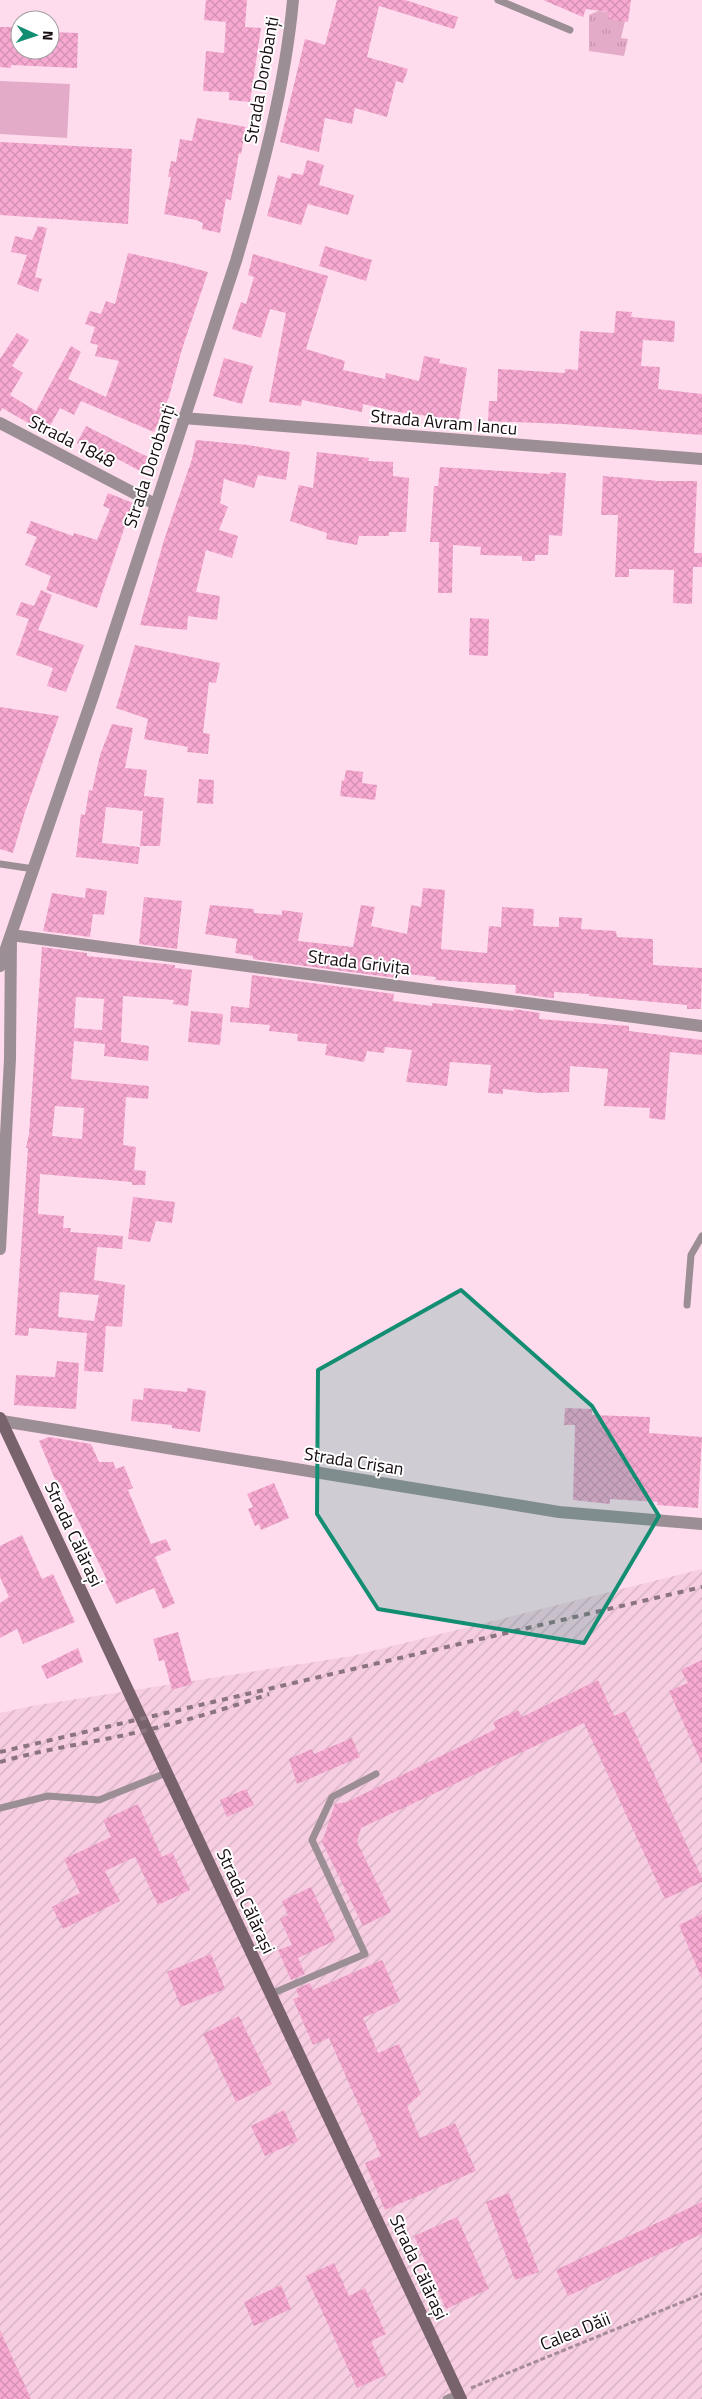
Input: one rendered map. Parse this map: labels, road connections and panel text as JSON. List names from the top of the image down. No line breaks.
{"streets":{"main road":["Strada Călărași"],"street":["Strada Dorobanți","Strada Avram Iancu","Strada 1848","Strada Grivița","Strada Crișan"],"path":["Calea Dăii"]},"crossings":[["Strada Dorobanți","Strada Avram Iancu"],["Strada Dorobanți","Strada 1848"],["Strada Dorobanți","Strada Grivița"],["Strada Crișan","Strada Călărași"],["Strada Călărași","Calea Dăii"]],"north":"right"}
